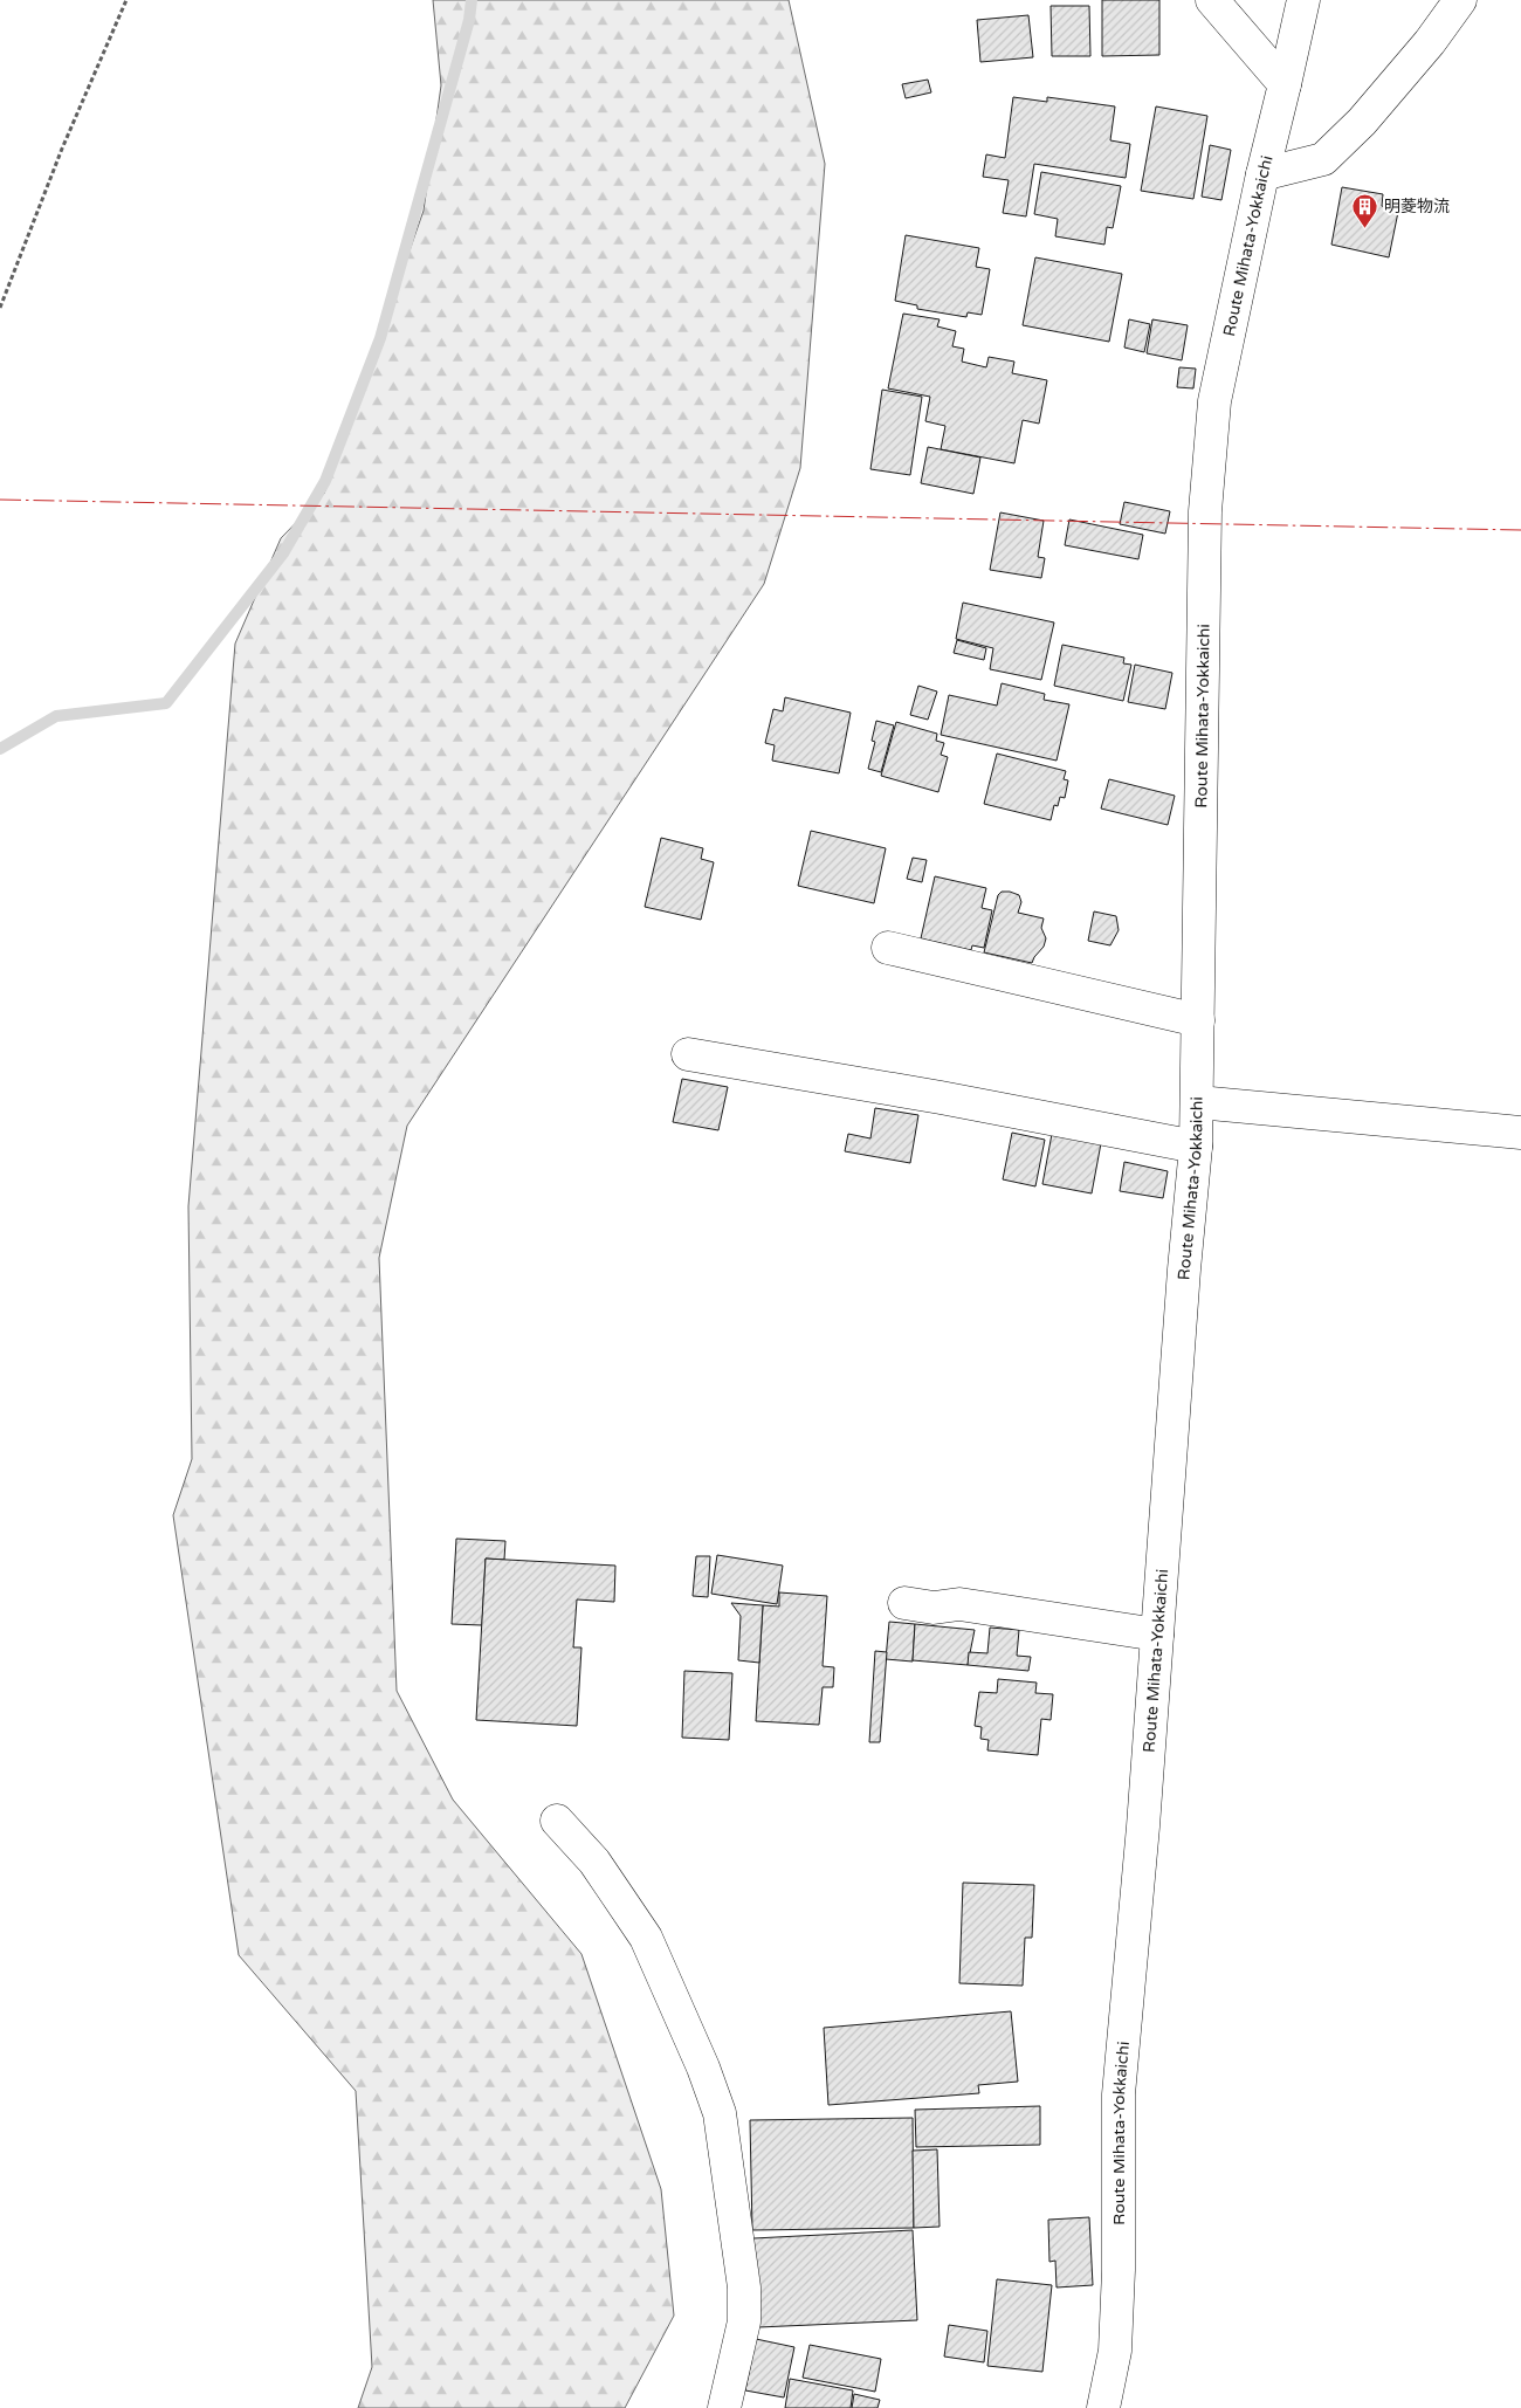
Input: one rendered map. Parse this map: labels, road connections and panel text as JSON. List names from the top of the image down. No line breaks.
{"streets":{"main road":["Route Mihata-Yokkaichi"]},"places":{"building":["明菱物流"]}}
